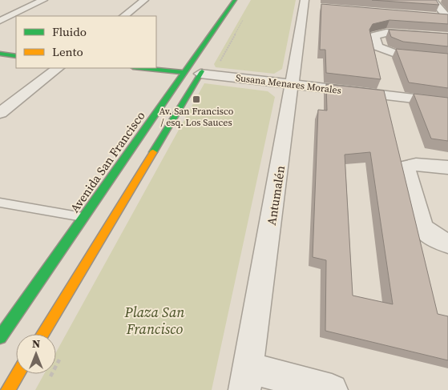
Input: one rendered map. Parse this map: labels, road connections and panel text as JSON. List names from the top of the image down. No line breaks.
{"streets":{"main road":["Avenida San Francisco"],"street":["Susana Menares Morales","Antumalén"]},"crossings":[["Susana Menares Morales","Antumalén"]],"parks":["Plaza San Francisco"],"places":{"transit":["Av. San Francisco / esq. Los Sauces"]},"legend":["Fluido","Lento"],"north":"top"}
